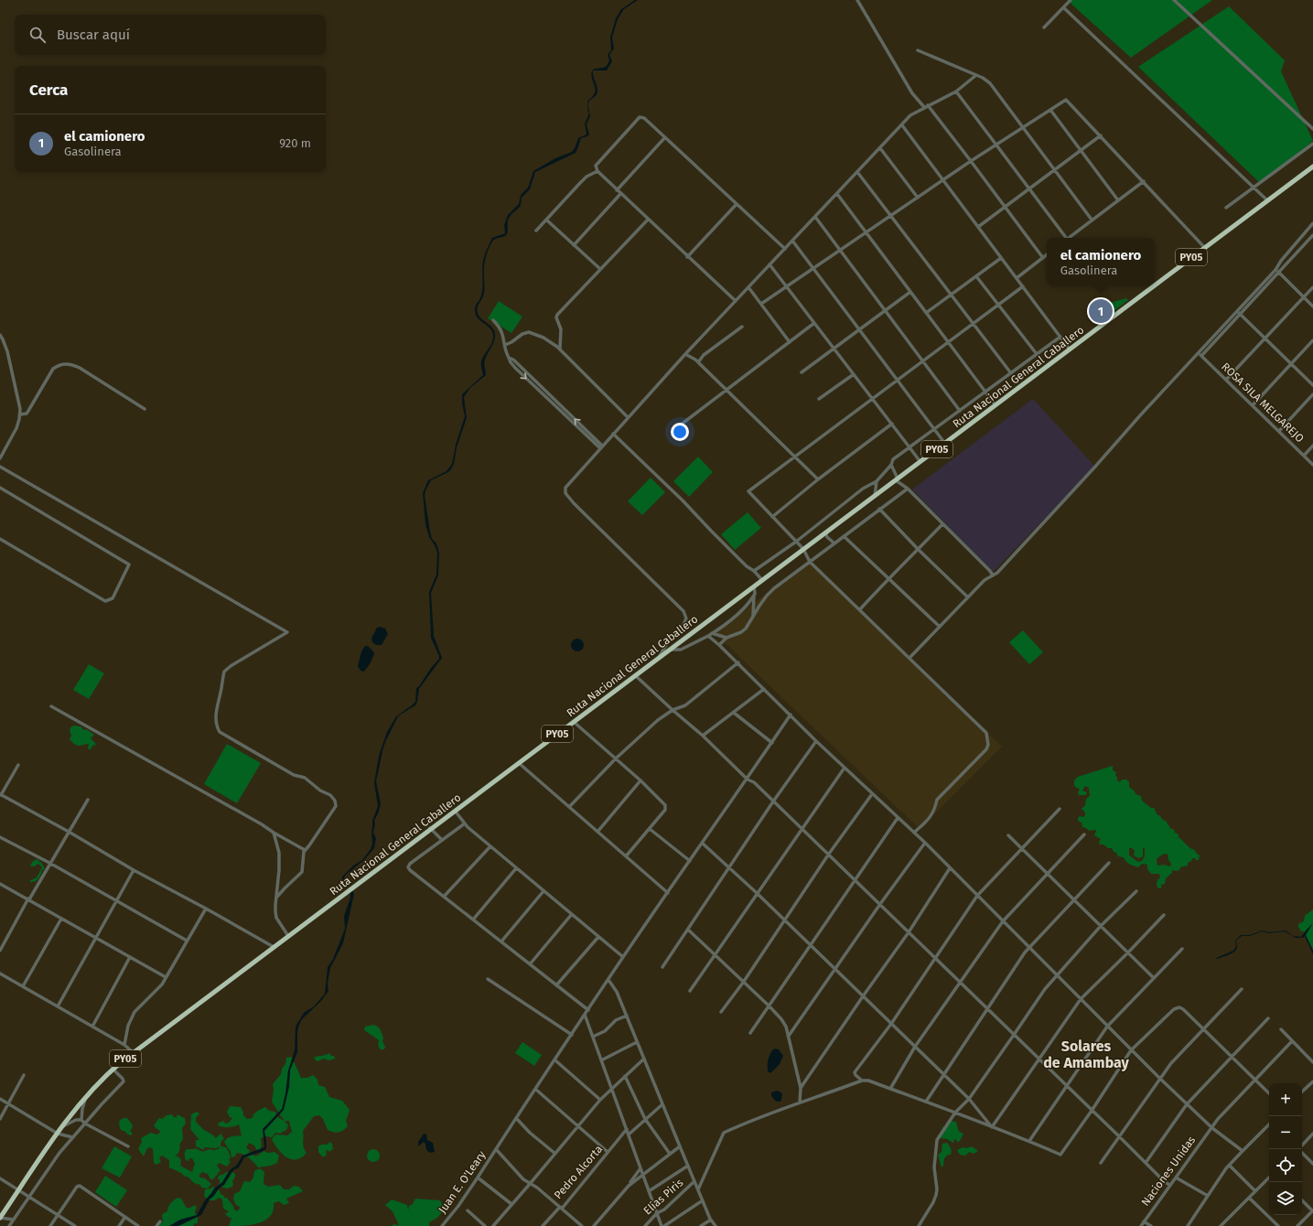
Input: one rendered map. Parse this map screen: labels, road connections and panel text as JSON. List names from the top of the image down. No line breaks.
{"streets":{"highway":["PY05","Ruta Nacional General Caballero"],"street":["ROSA SILA MELGAREJO","Naciones Unidas","Pedro Alcorta","Juan E. O'Leary","Elías Piris"]},"districts":["Solares de Amambay"],"page":{"search":"Buscar aquí","heading":"Cerca","list":[{"mark":"1","name":"el camionero","note":"Gasolinera","value":"920 m"}],"popup":["el camionero","Gasolinera"],"pins":"1","map_buttons":["+","−"]}}
